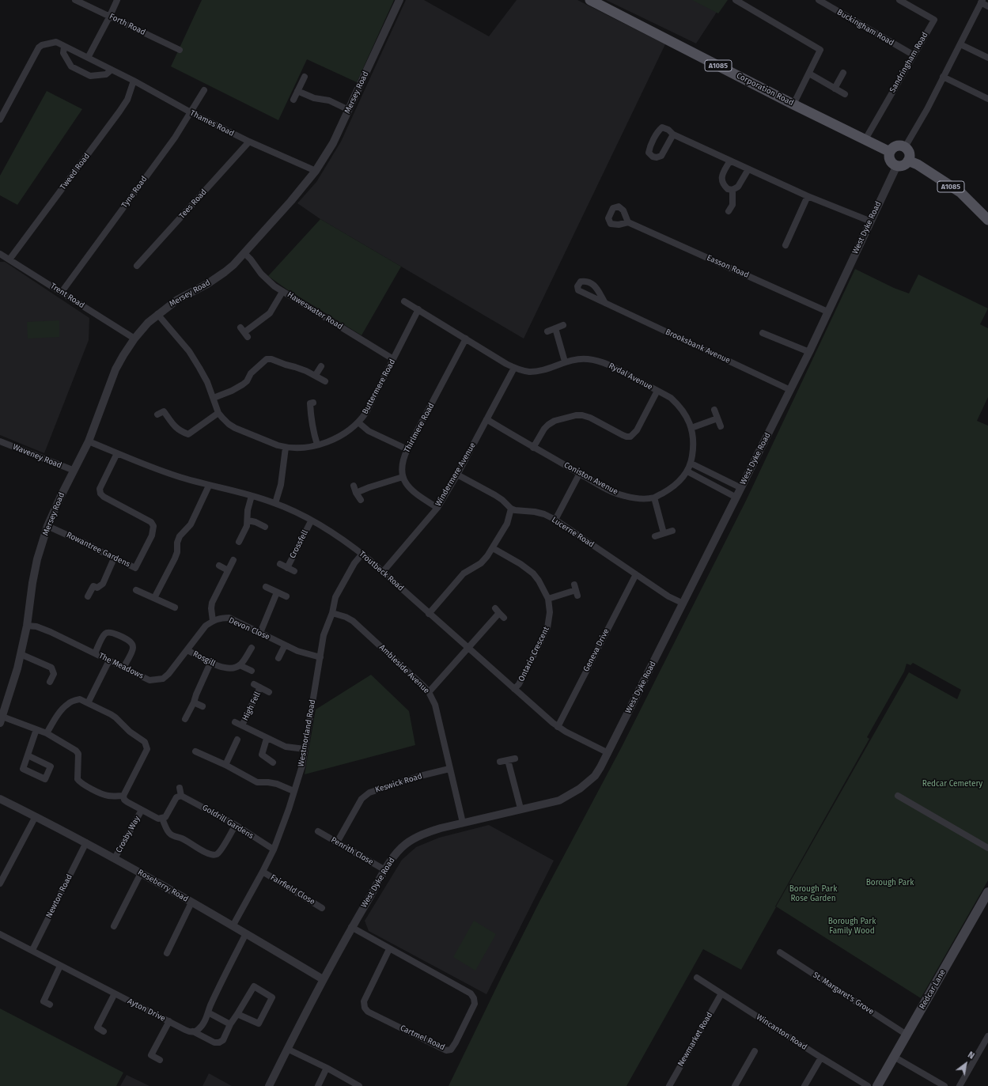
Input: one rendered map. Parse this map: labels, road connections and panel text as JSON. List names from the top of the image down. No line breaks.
{"streets":{"main road":["A1085","Corporation Road","Redcar Lane"],"street":["Forth Road","Buckingham Road","Sandringham Road","Mersey Road","Thames Road","Tweed Road","Tyne Road","Tees Road","West Dyke Road","Easson Road","Trent Road","Haweswater Road","Brooksbank Avenue","Rydal Avenue","Buttermere Road","Thirlmere Road","Waveney Road","Windermere Avenue","Coniston Avenue","Lucerne Road","Crossfell","Rowantree Gardens","Troutbeck Road","Devon Close","Geneva Drive","Ontario Crescent","Rosgill","The Meadows","Ambleside Avenue","High Fell","Westmorland Road","Keswick Road","Goldrill Gardens","Crosby Way","Penrith Close","Roseberry Road","Fairfield Close","Newton Road","St. Margaret's Grove","Ayton Drive","Wincanton Road","Cartmel Road","Newmarket Road"]},"crossings":[["Buckingham Road","Sandringham Road"],["Sandringham Road","Corporation Road"],["A1085","Corporation Road"],["A1085","West Dyke Road"],["Corporation Road","West Dyke Road"],["Mersey Road","Thames Road"],["Mersey Road","Trent Road"],["Mersey Road","Haweswater Road"],["Mersey Road","Buttermere Road"],["Mersey Road","Waveney Road"],["Mersey Road","Rowantree Gardens"],["Mersey Road","Troutbeck Road"],["Mersey Road","The Meadows"],["Thames Road","Tweed Road"],["Thames Road","Tyne Road"],["Thames Road","Tees Road"],["Tweed Road","Trent Road"],["Tyne Road","Trent Road"],["West Dyke Road","Easson Road"],["West Dyke Road","Brooksbank Avenue"],["West Dyke Road","Lucerne Road"],["West Dyke Road","Troutbeck Road"],["West Dyke Road","Ambleside Avenue"],["West Dyke Road","Penrith Close"],["West Dyke Road","Roseberry Road"],["West Dyke Road","Cartmel Road"],["Haweswater Road","Buttermere Road"],["Rydal Avenue","Buttermere Road"],["Rydal Avenue","Thirlmere Road"],["Rydal Avenue","Windermere Avenue"],["Rydal Avenue","Coniston Avenue"],["Thirlmere Road","Windermere Avenue"],["Windermere Avenue","Coniston Avenue"],["Windermere Avenue","Troutbeck Road"],["Lucerne Road","Geneva Drive"],["Crossfell","Troutbeck Road"],["Rowantree Gardens","Troutbeck Road"],["Troutbeck Road","Geneva Drive"],["Troutbeck Road","Ontario Crescent"],["Troutbeck Road","Westmorland Road"],["Devon Close","The Meadows"],["Devon Close","Westmorland Road"],["Rosgill","The Meadows"],["Ambleside Avenue","Westmorland Road"],["Ambleside Avenue","Keswick Road"],["Westmorland Road","Goldrill Gardens"],["Westmorland Road","Roseberry Road"],["Westmorland Road","Fairfield Close"],["Keswick Road","Penrith Close"],["Crosby Way","Roseberry Road"],["Roseberry Road","Newton Road"],["Newton Road","Ayton Drive"],["Redcar Lane","St. Margaret's Grove"],["Wincanton Road","Newmarket Road"]],"parks":["Redcar Cemetery","Borough Park","Borough Park Rose Garden","Borough Park Family Wood"],"north":"top right"}
